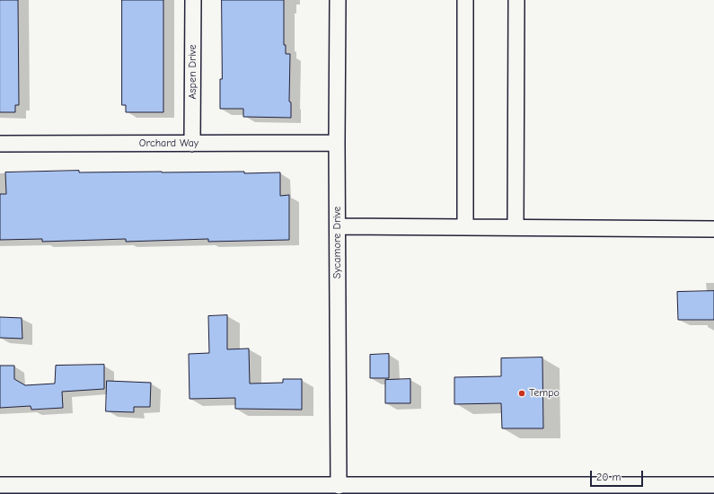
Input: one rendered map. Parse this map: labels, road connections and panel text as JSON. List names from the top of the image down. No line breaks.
{"streets":{"street":["Aspen Drive","Orchard Way","Sycamore Drive"]},"crossings":[["Aspen Drive","Orchard Way"],["Orchard Way","Sycamore Drive"]],"places":["Tempo"],"scale_bar":"20 m"}
